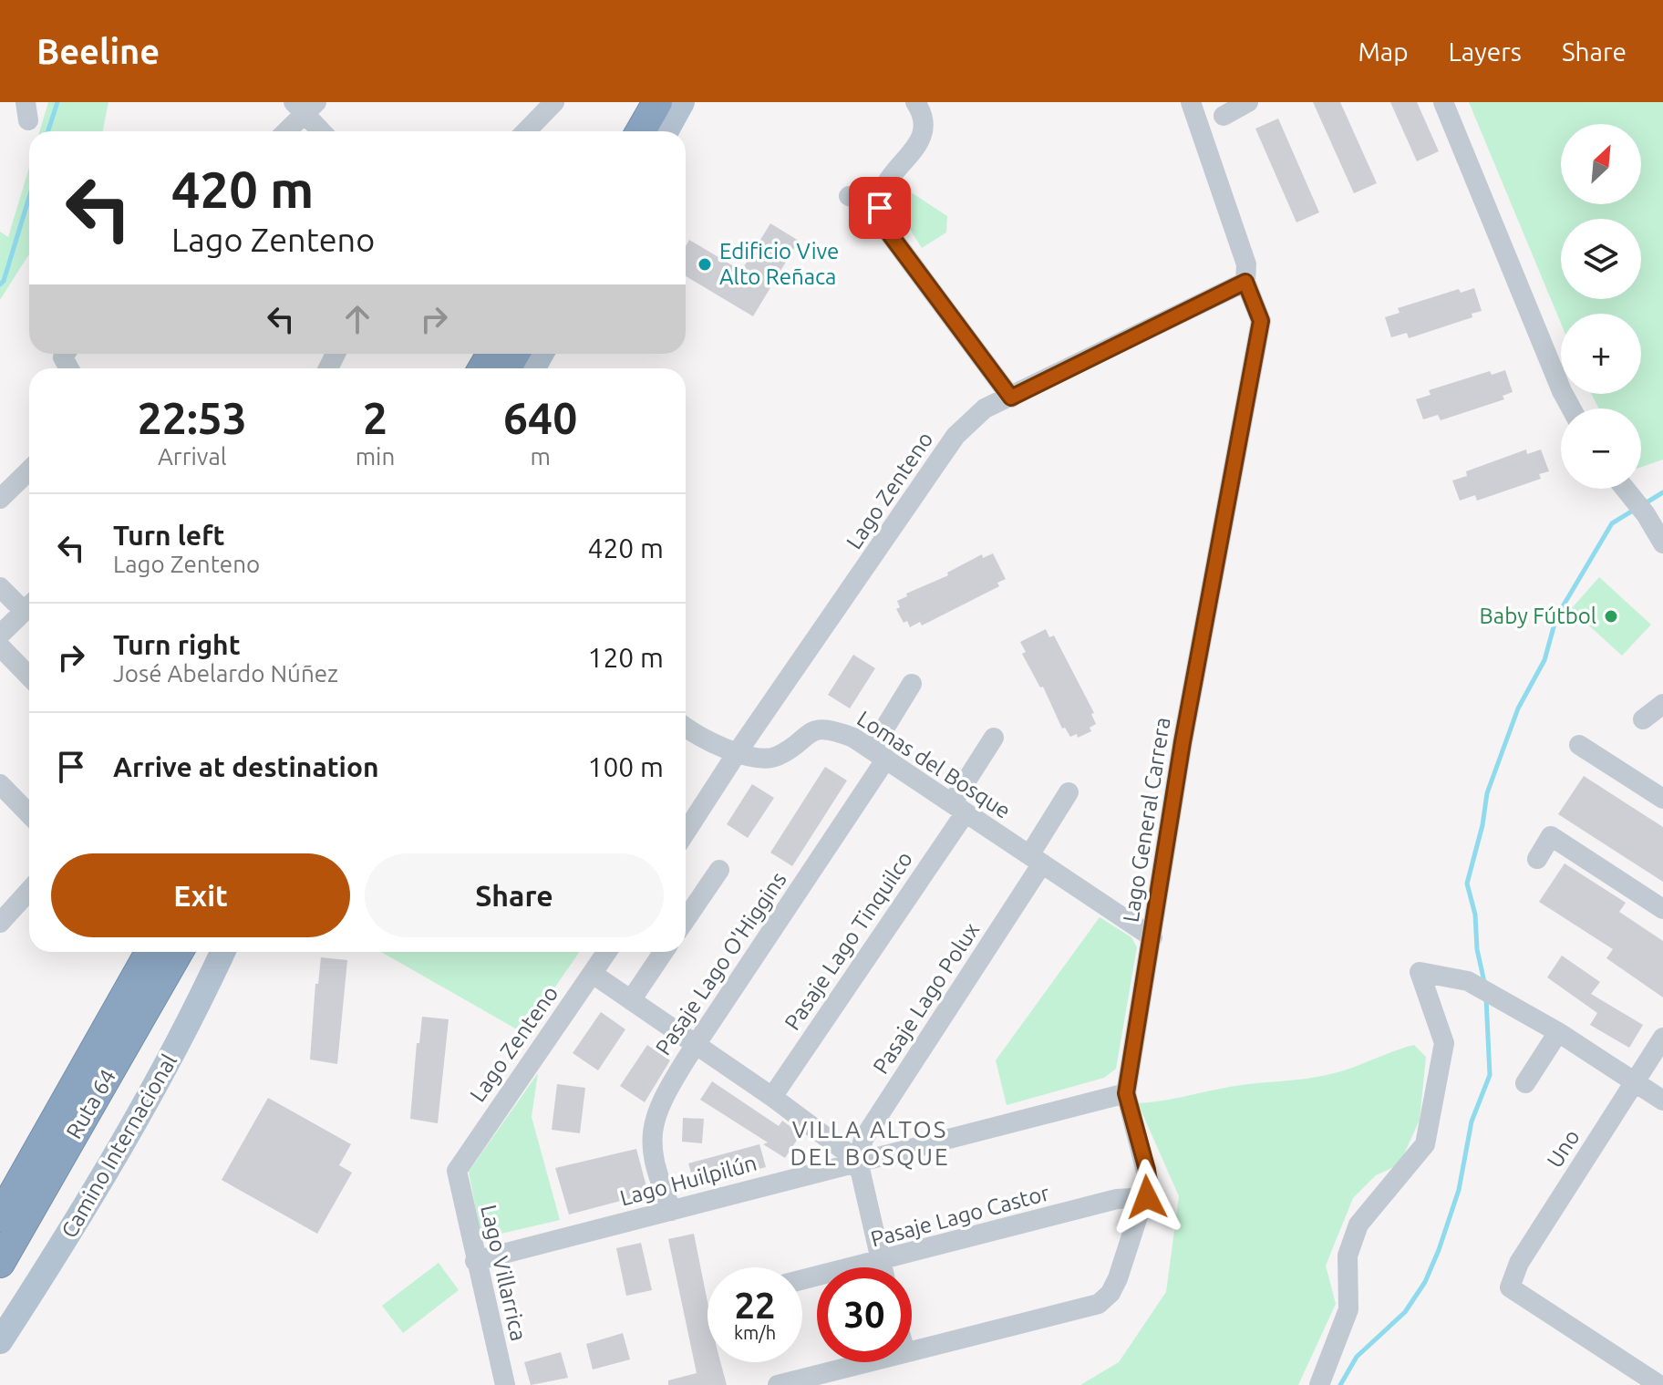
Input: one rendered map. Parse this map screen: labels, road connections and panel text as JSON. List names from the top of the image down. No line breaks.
{"streets":{"highway":["Ruta 64"],"main road":["Camino Internacional"],"street":["Lago Zenteno","Lomas del Bosque","Lago General Carrera","Pasaje Lago Tinquilco","Pasaje Lago O'Higgins","Pasaje Lago Polux","Uno","Lago Huilpilún","Pasaje Lago Castor","Lago Villarrica"]},"crossings":[["Lago Zenteno","Lomas del Bosque"],["Lago Zenteno","Lago General Carrera"],["Lago Zenteno","Lago Villarrica"],["Lomas del Bosque","Lago General Carrera"],["Lomas del Bosque","Pasaje Lago Tinquilco"],["Lomas del Bosque","Pasaje Lago O'Higgins"],["Lomas del Bosque","Pasaje Lago Polux"],["Lago General Carrera","Lago Huilpilún"],["Lago General Carrera","Pasaje Lago Castor"],["Pasaje Lago O'Higgins","Lago Huilpilún"],["Pasaje Lago Polux","Lago Huilpilún"],["Lago Huilpilún","Lago Villarrica"]],"districts":["VILLA ALTOS DEL BOSQUE"],"places":["Edificio Vive Alto Reñaca","Baby Fútbol"],"north":"top right","page":{"header":"Beeline","nav":["Map","Layers","Share"],"map_buttons":["+","−"],"turn":["420 m","Lago Zenteno"],"eta":["22:53","Arrival","2","min","640","m"],"list":[{"name":"Turn left","note":"Lago Zenteno","value":"420 m"},{"name":"Turn right","note":"José Abelardo Núñez","value":"120 m"},{"name":"Arrive at destination","value":"100 m"}],"buttons":["Exit","Share"],"speed":"22 km/h","limit":"30"}}
